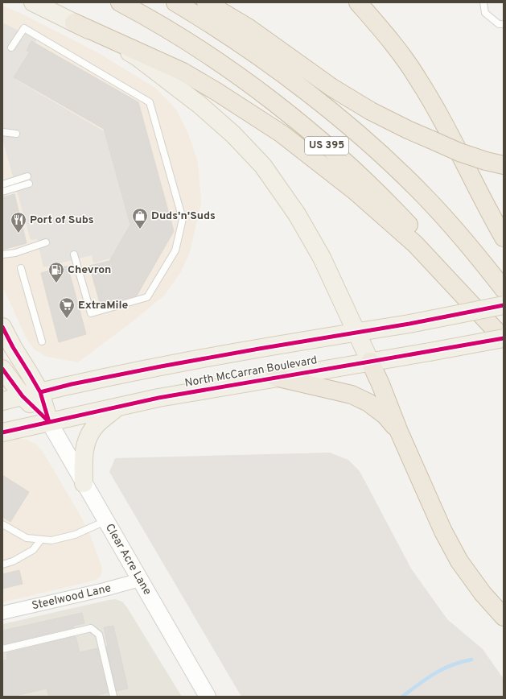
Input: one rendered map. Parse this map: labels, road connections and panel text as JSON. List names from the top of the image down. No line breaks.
{"streets":{"highway":["US 395"],"main road":["North McCarran Boulevard","Clear Acre Lane"],"street":["Steelwood Lane"]},"crossings":[["US 395","North McCarran Boulevard"],["North McCarran Boulevard","Clear Acre Lane"],["Clear Acre Lane","Steelwood Lane"]],"places":{"shop":["Duds'n'Suds"],"restaurant":["Port of Subs"],"fuel station":["Chevron"],"supermarket":["ExtraMile"]}}
